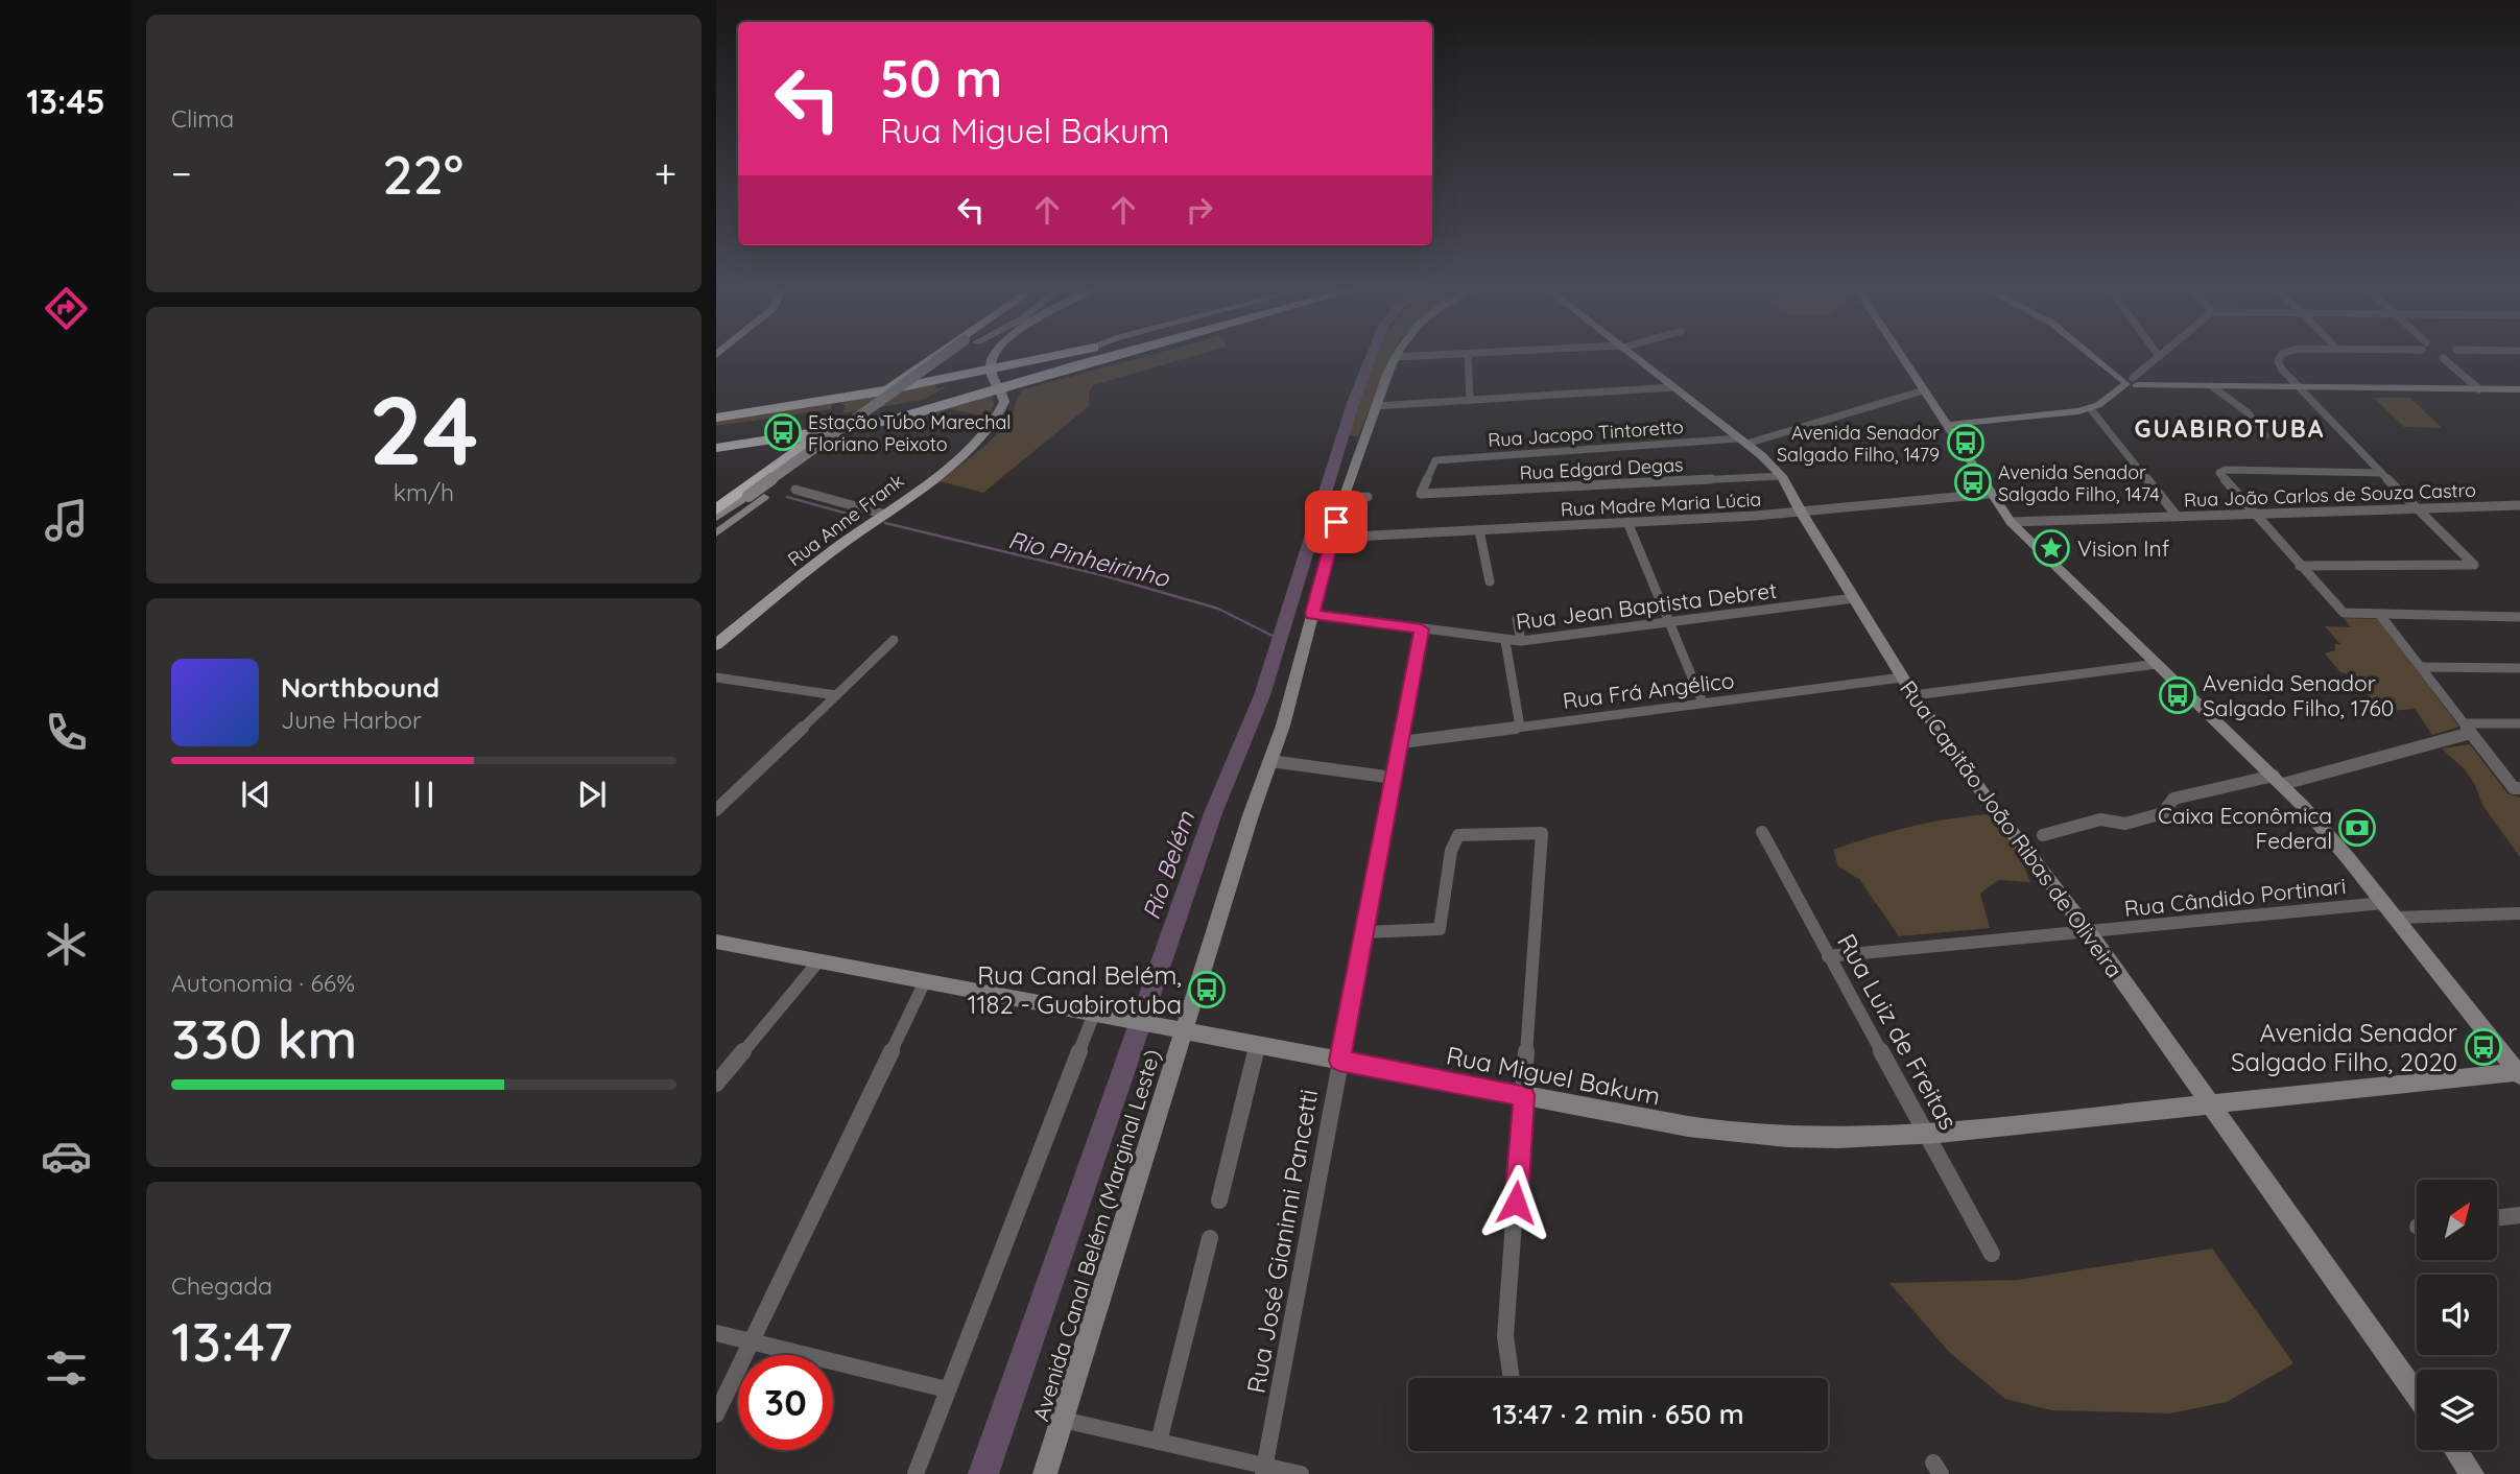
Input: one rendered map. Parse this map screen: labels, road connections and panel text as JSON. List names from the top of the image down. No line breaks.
{"streets":{"main road":["Rua Anne Frank"],"street":["Rua Jacopo Tintoretto","Rua Edgard Degas","Rua João Carlos de Souza Castro","Rua Madre Maria Lúcia","Rua Jean Baptista Debret","Rua Frá Angélico","Rua Capitão João Ribas de Oliveira","Rua Cândido Portinari","Rua Luiz de Freitas","Rua Miguel Bakum","Avenida Canal Belém (Marginal Leste)","Rua José Gianinni Pancetti"]},"crossings":[["Rua Jacopo Tintoretto","Rua Edgard Degas"],["Rua Jacopo Tintoretto","Rua Capitão João Ribas de Oliveira"],["Rua Edgard Degas","Rua Capitão João Ribas de Oliveira"],["Rua Madre Maria Lúcia","Rua Capitão João Ribas de Oliveira"],["Rua Madre Maria Lúcia","Avenida Canal Belém (Marginal Leste)"],["Rua Jean Baptista Debret","Rua Capitão João Ribas de Oliveira"],["Rua Jean Baptista Debret","Avenida Canal Belém (Marginal Leste)"],["Rua Jean Baptista Debret","Rua José Gianinni Pancetti"],["Rua Frá Angélico","Rua Capitão João Ribas de Oliveira"],["Rua Frá Angélico","Rua José Gianinni Pancetti"],["Rua Capitão João Ribas de Oliveira","Rua Cândido Portinari"],["Rua Capitão João Ribas de Oliveira","Rua Miguel Bakum"],["Rua Cândido Portinari","Rua Luiz de Freitas"],["Rua Luiz de Freitas","Rua Miguel Bakum"],["Rua Miguel Bakum","Avenida Canal Belém (Marginal Leste)"],["Rua Miguel Bakum","Rua José Gianinni Pancetti"]],"districts":["GUABIROTUBA"],"water":["Rio Pinheirinho","Rio Belém"],"places":{"bus stop":["Estação Tubo Marechal Floriano Peixoto","Avenida Senador Salgado Filho, 1479","Avenida Senador Salgado Filho, 1474","Avenida Senador Salgado Filho, 1760","Rua Canal Belém, 1182 - Guabirotuba","Avenida Senador Salgado Filho, 2020"],"place":["Vision Inf"],"bank":["Caixa Econômica Federal"]},"north":"top right","page":{"tabs":"13:45","tile":["Clima",["24","km/h"],["Autonomia · 66%","330 km"],["Chegada","13:47"]],"turn":["50 m","Rua Miguel Bakum"],"heat":["−","22°","+"],"song":["Northbound","June Harbor"],"limit":"30","trip":"13:47 · 2 min · 650 m"}}
